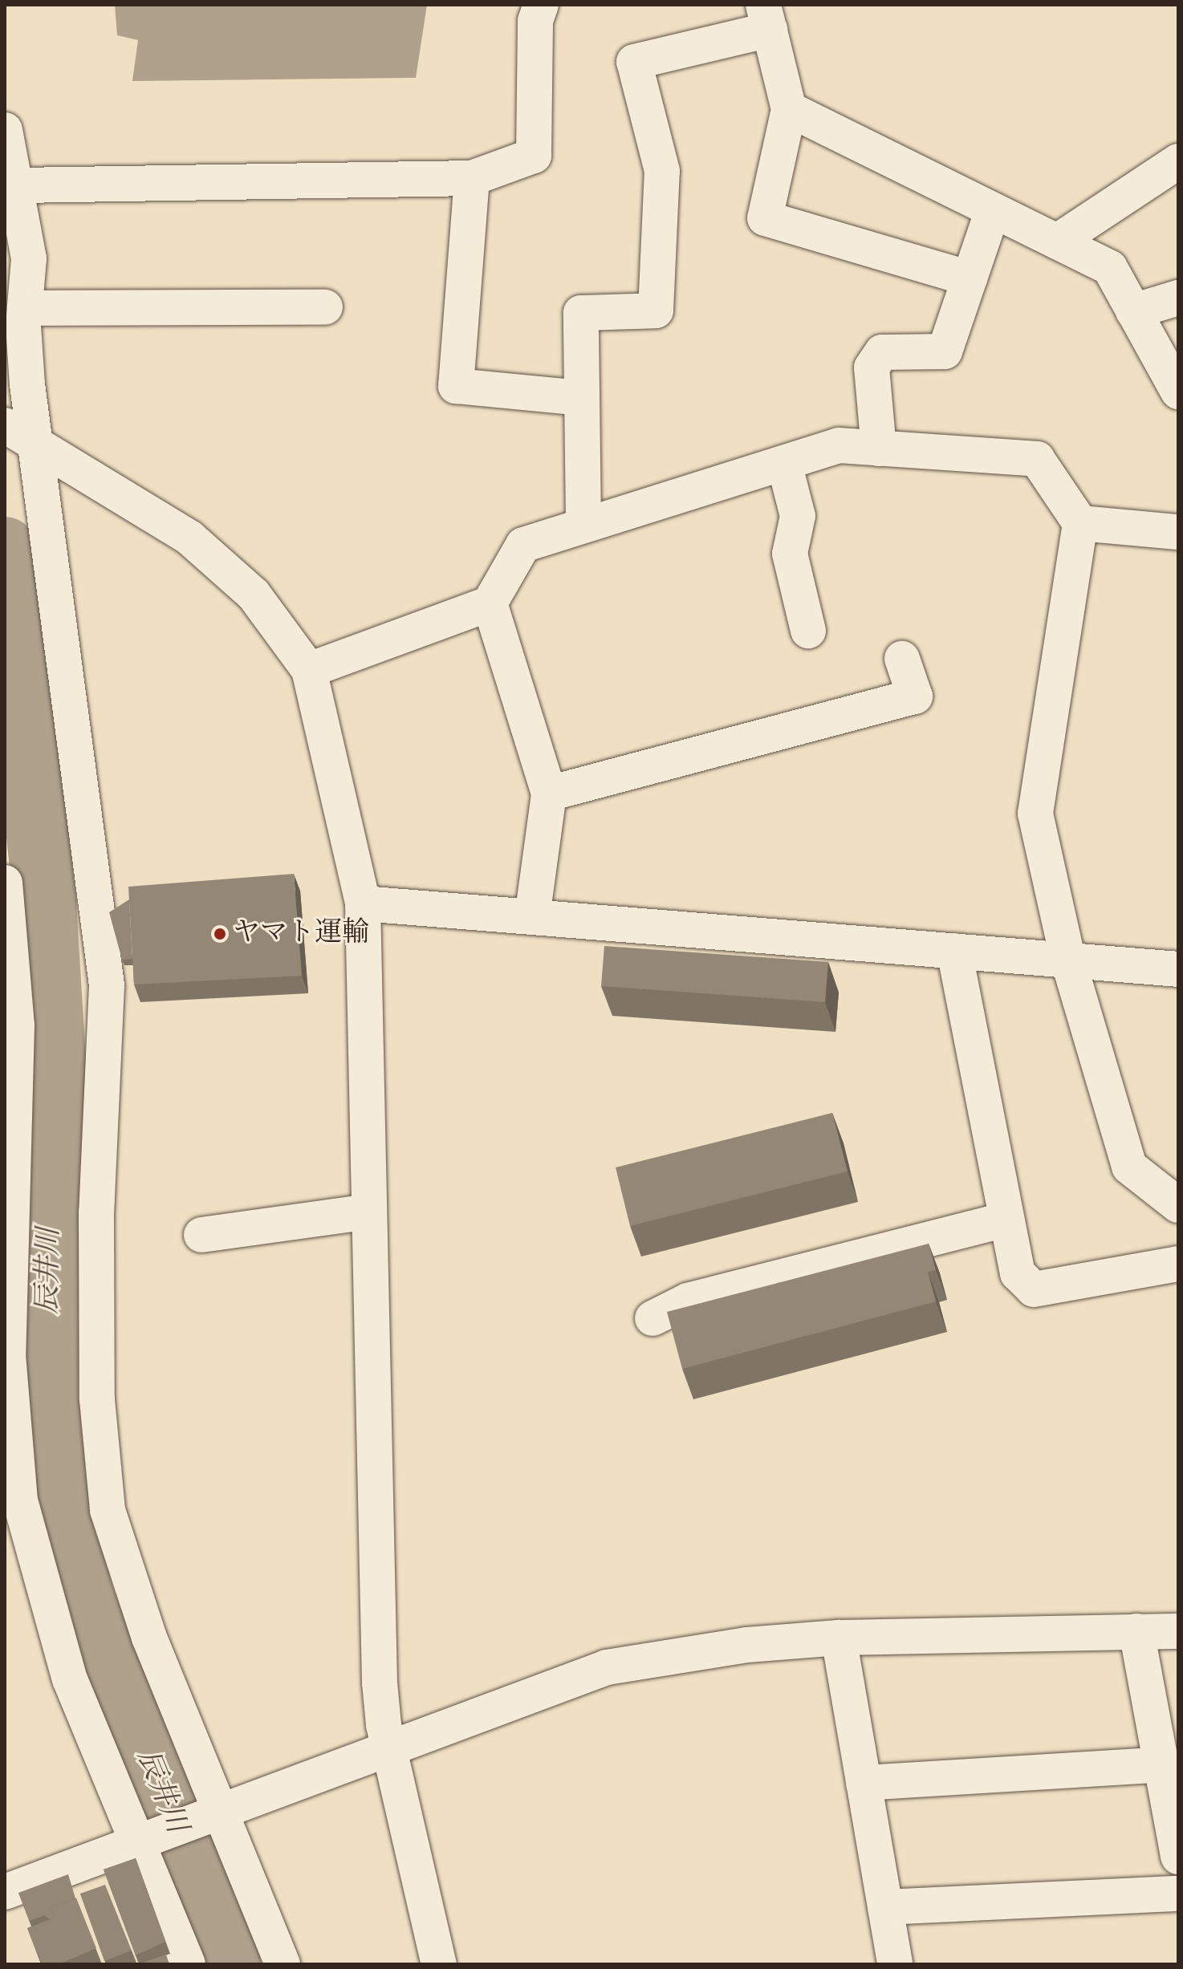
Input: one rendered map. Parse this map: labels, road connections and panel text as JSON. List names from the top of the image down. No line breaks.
{"water":["辰井川"],"places":["ヤマト運輸"]}
